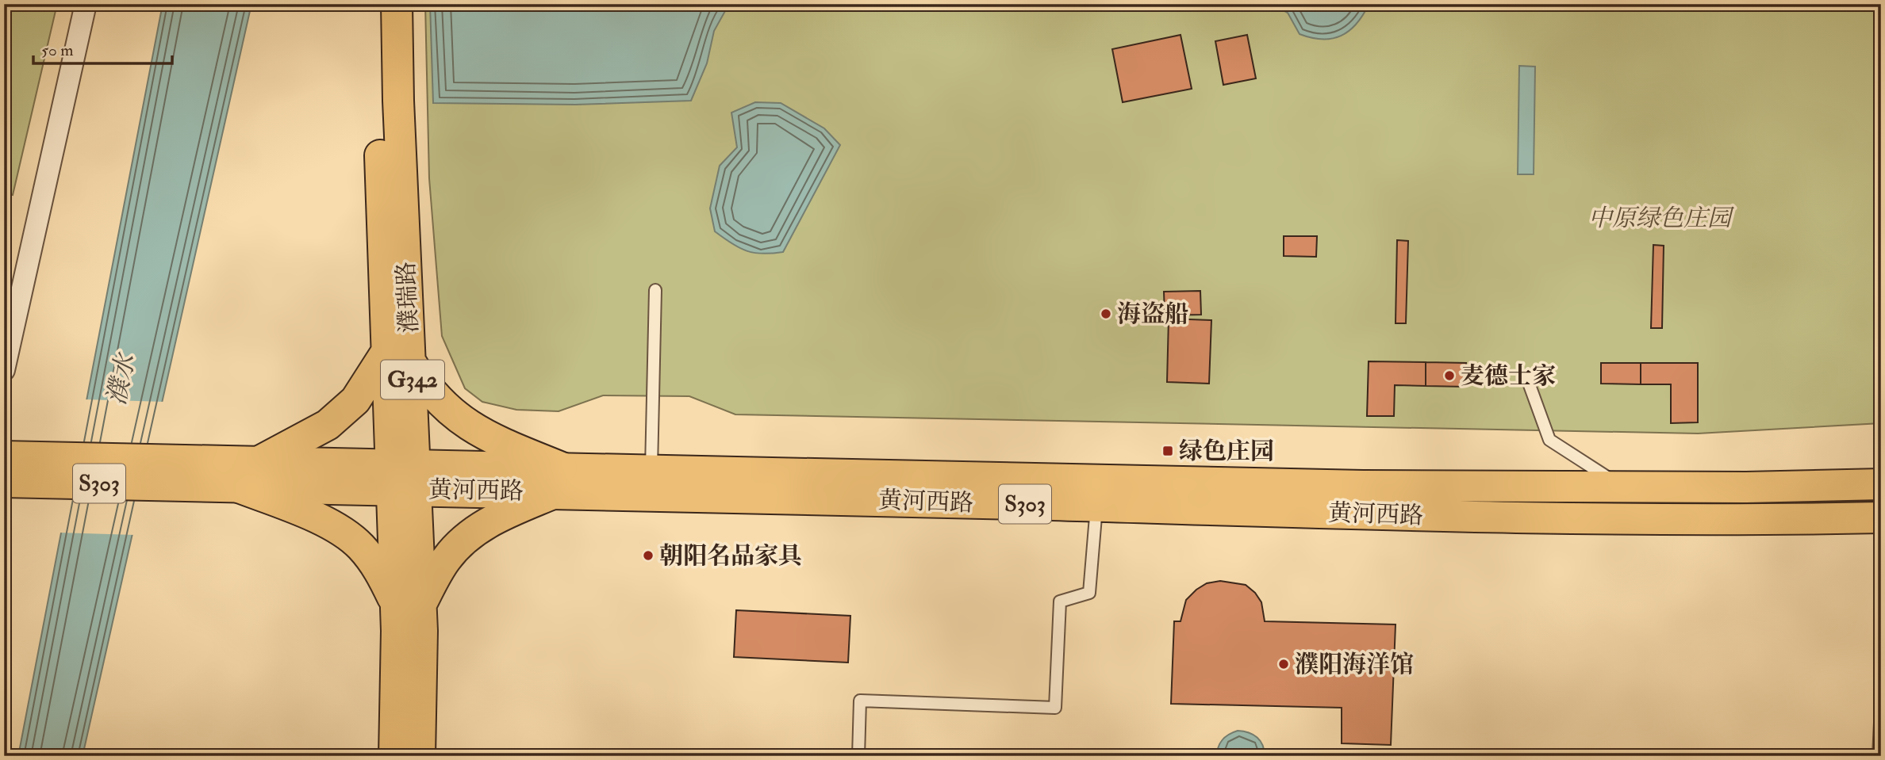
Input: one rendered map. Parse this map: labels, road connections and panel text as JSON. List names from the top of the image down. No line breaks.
{"streets":{"main road":["濮瑞路","G342","S303","黄河西路"]},"crossings":[["濮瑞路","黄河西路"]],"water":["濮水"],"parks":["中原绿色庄园"],"places":{"other":["海盗船","麦德士家","朝阳名品家具","濮阳海洋馆"],"transit":["绿色庄园"]},"scale_bar":"50 m"}
